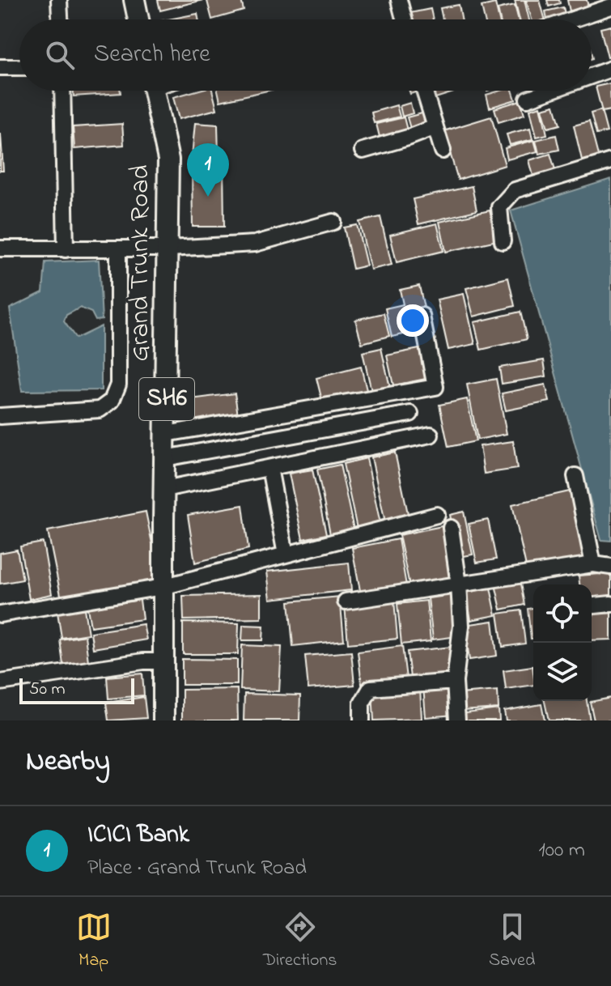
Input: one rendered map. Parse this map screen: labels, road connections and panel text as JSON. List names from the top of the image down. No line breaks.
{"streets":{"main road":["Grand Trunk Road","SH6"]},"scale_bar":"50 m","page":{"search":"Search here","pins":"1","scale":"50 m","heading":"Nearby","list":[{"mark":"1","name":"ICICI Bank","note":"Place · Grand Trunk Road","value":"100 m"}],"nav":["Map","Directions","Saved"]}}
